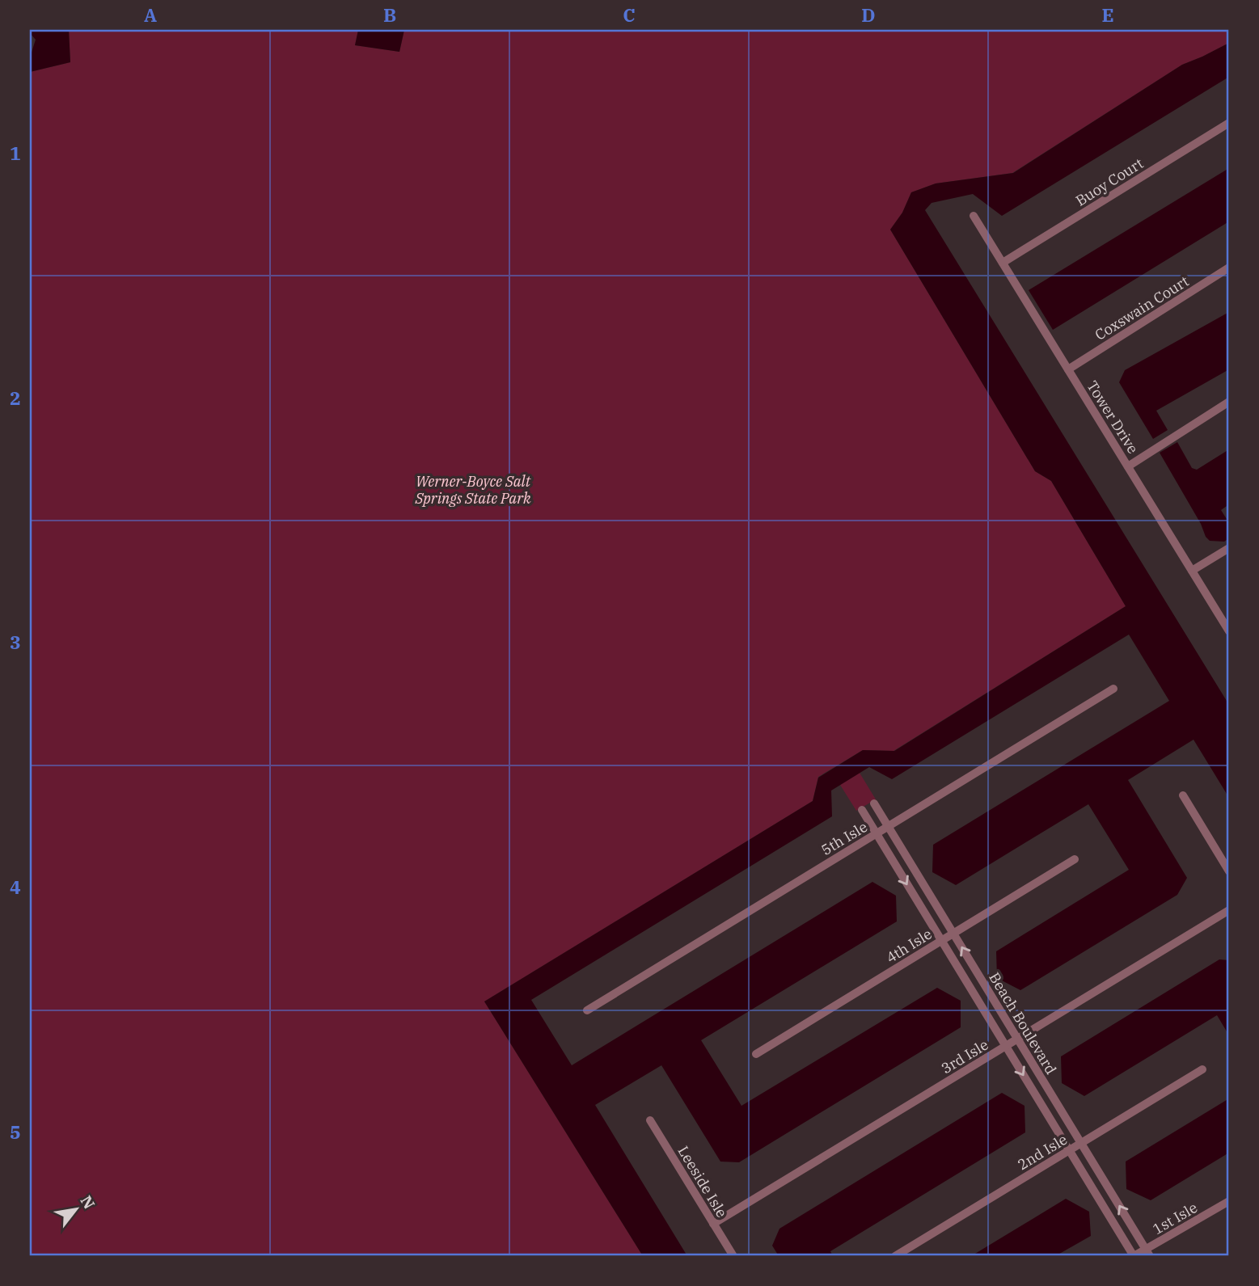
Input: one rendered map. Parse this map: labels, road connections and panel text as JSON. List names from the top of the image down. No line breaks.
{"streets":{"street":["Buoy Court","Coxswain Court","Tower Drive","5th Isle","4th Isle","Beach Boulevard","3rd Isle","2nd Isle","Leeside Isle","1st Isle"]},"crossings":[["Buoy Court","Tower Drive"],["Coxswain Court","Tower Drive"],["5th Isle","Beach Boulevard"],["4th Isle","Beach Boulevard"],["Beach Boulevard","3rd Isle"],["Beach Boulevard","2nd Isle"],["Beach Boulevard","1st Isle"],["3rd Isle","Leeside Isle"]],"parks":["Werner-Boyce Salt Springs State Park"],"north":"top right","grid":{"columns":["A","B","C","D","E"],"rows":["1","2","3","4","5"]}}
